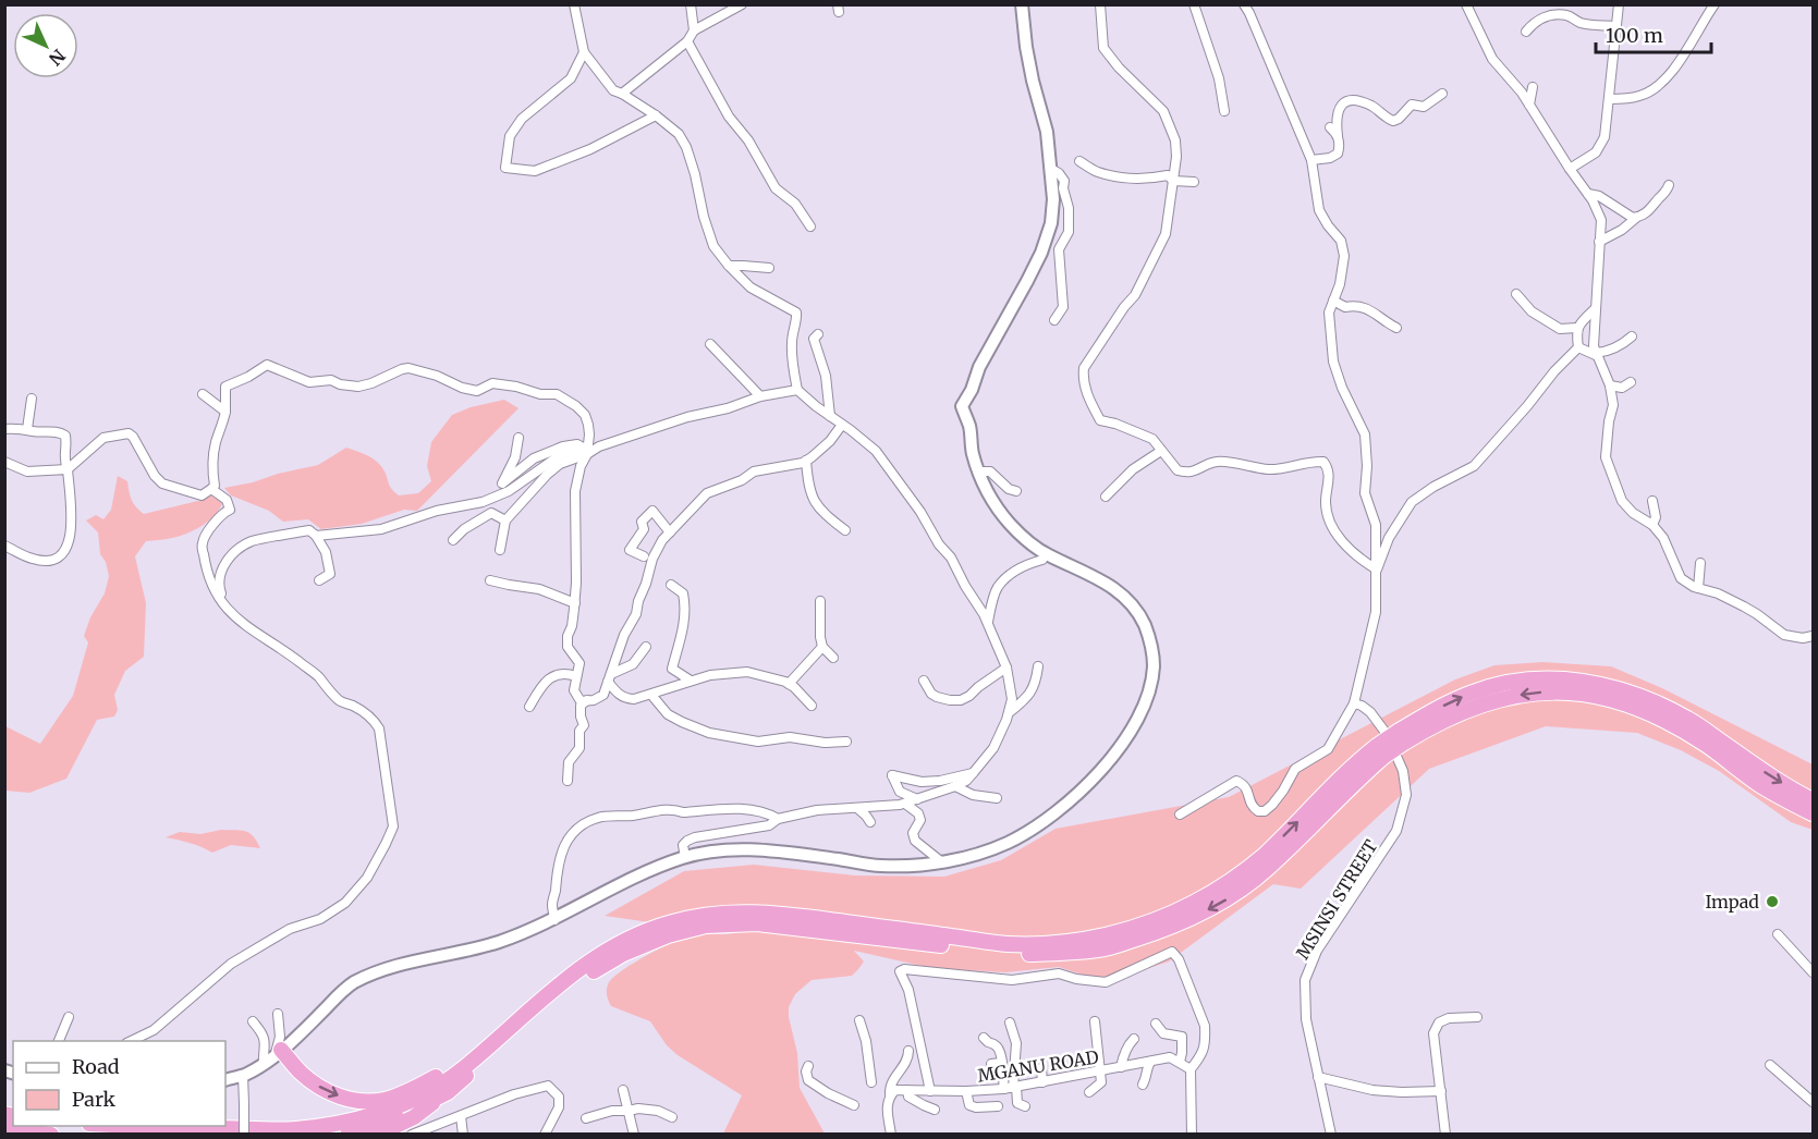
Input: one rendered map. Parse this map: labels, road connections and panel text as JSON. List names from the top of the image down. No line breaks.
{"streets":{"street":["MSINSI STREET","MGANU ROAD"]},"places":["Impad"],"legend":["Road","Park"],"scale_bar":"100 m","north":"bottom right"}
